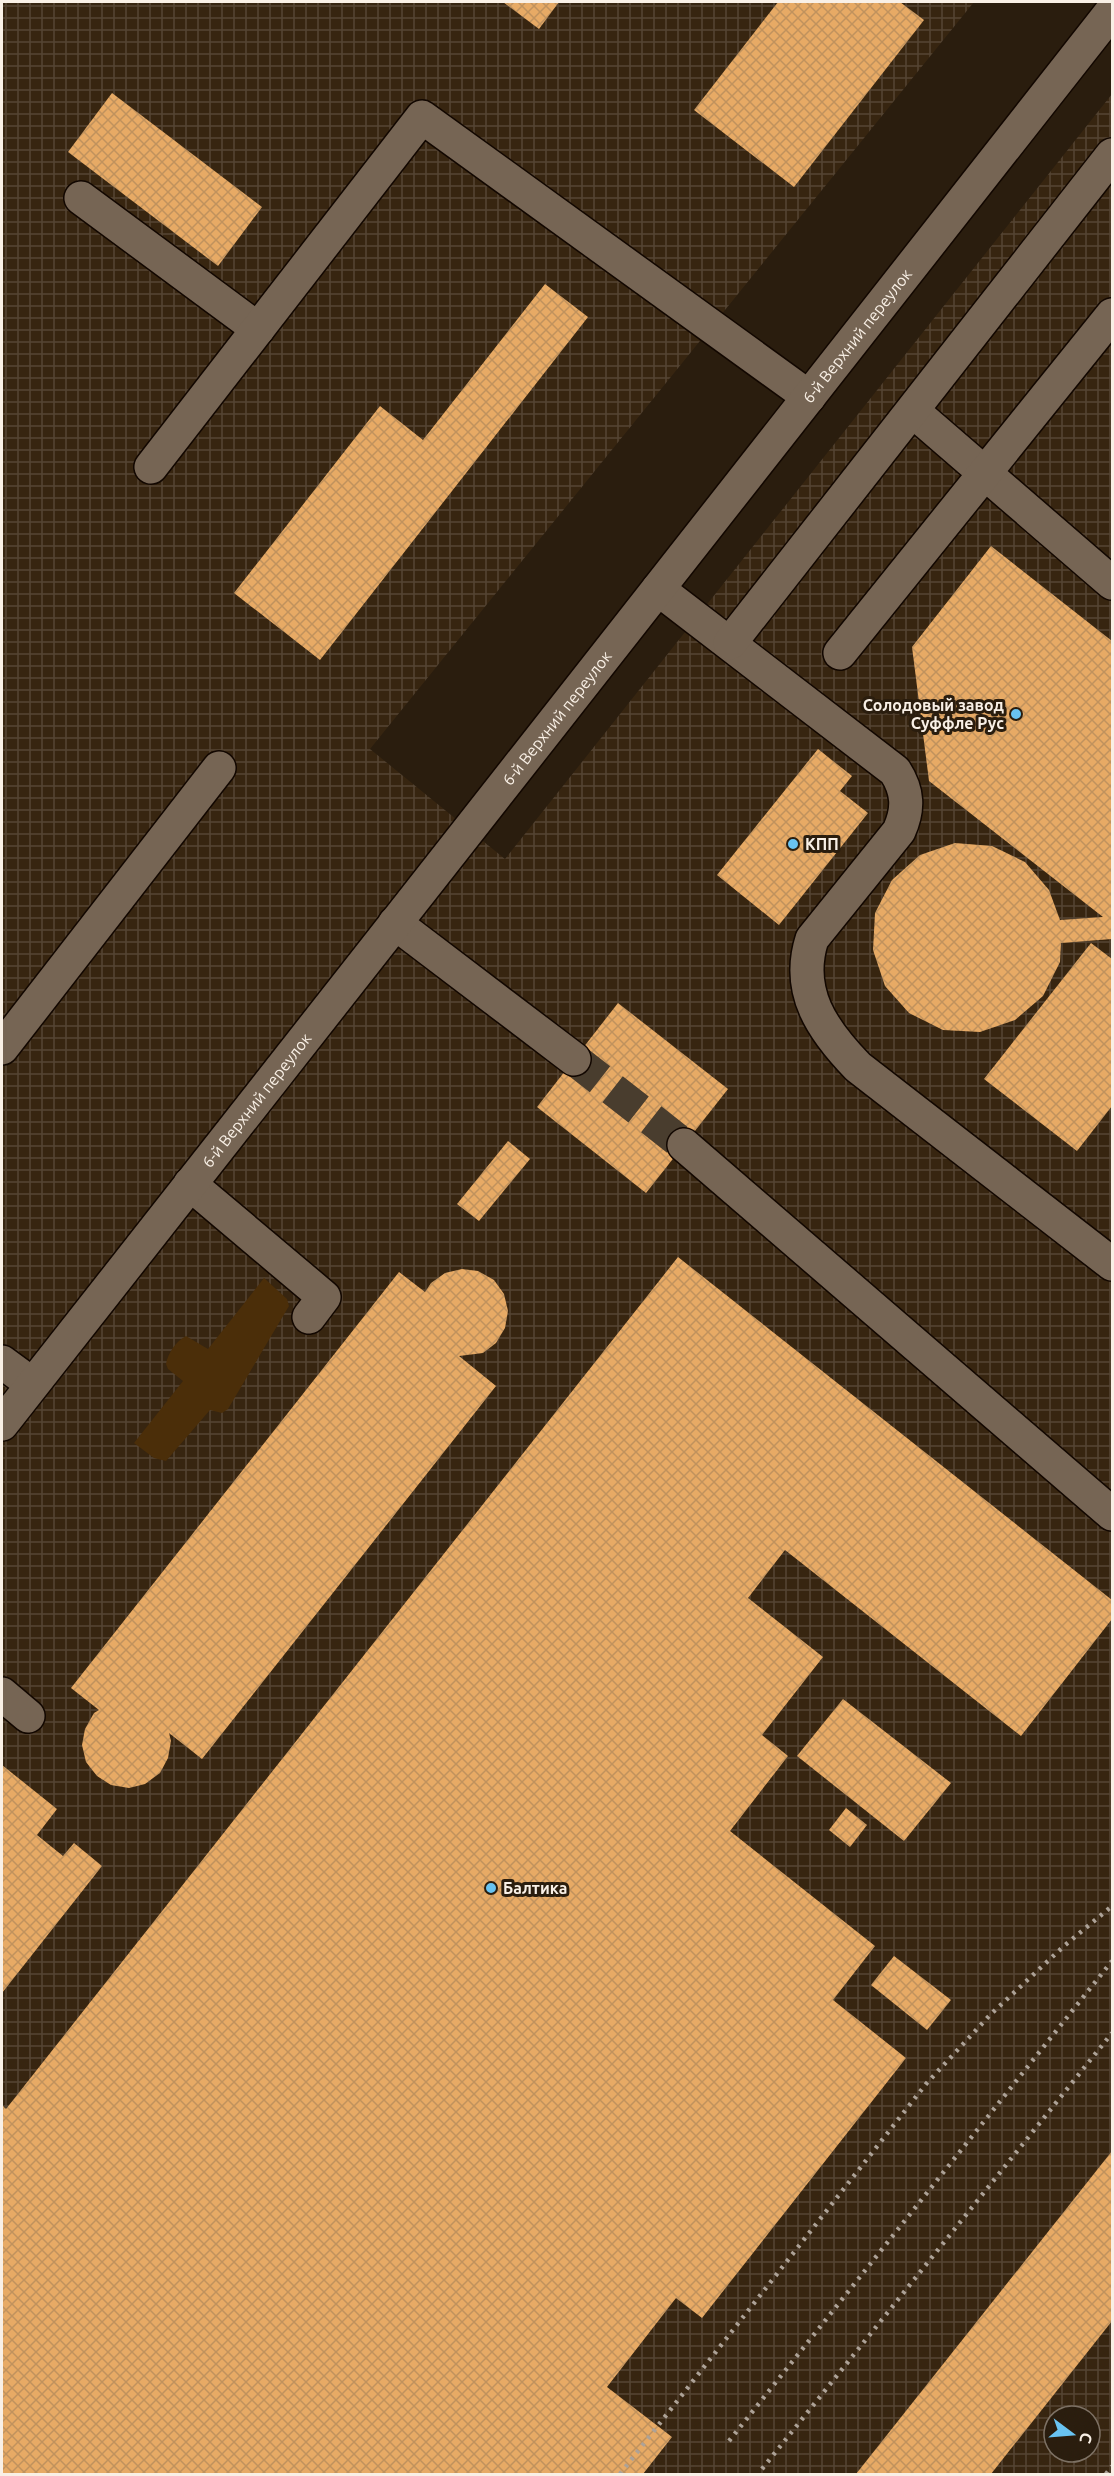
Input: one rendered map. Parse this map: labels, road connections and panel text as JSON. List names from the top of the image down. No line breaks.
{"streets":{"street":["6-й Верхний переулок"]},"places":["Солодовый завод Суффле Рус","КПП","Балтика"],"north":"right"}
